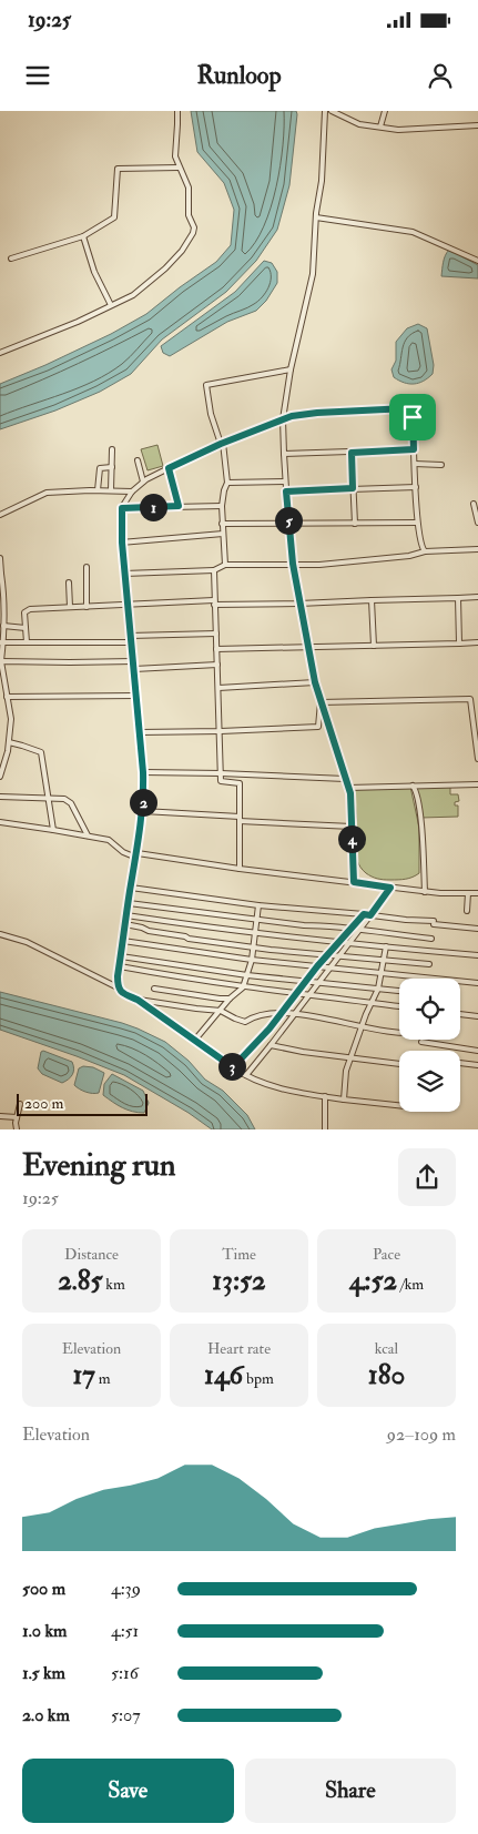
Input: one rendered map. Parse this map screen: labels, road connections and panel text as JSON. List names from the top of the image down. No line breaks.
{"scale_bar":"200 m","page":{"status":"19:25","header":"Runloop","pins":["1","5","2","4","3"],"scale":"200 m","heading":["Evening run","19:25"],"stats":[["Distance","2.85 km"],["Time","13:52"],["Pace","4:52 /km"],["Elevation","17 m"],["Heart rate","146 bpm"],["kcal","180"]],"chart":["Elevation","92–109 m"],"list":[{"name":"500 m","note":"4:39"},{"name":"1.0 km","note":"4:51"},{"name":"1.5 km","note":"5:16"},{"name":"2.0 km","note":"5:07"}],"buttons":["Save","Share"]}}
